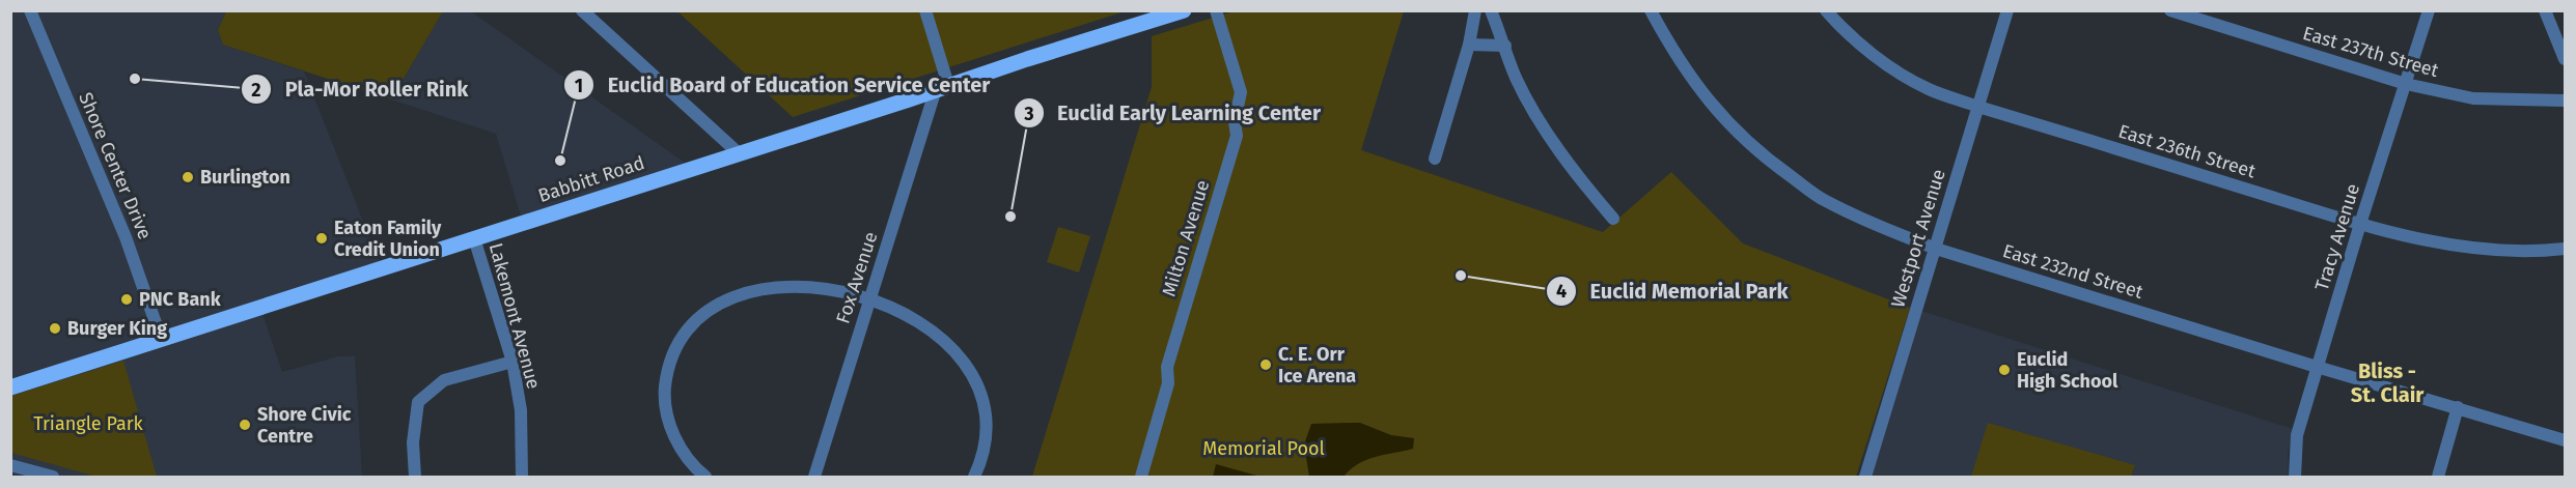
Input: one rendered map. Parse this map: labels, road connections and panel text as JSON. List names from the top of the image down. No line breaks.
{"streets":{"main road":["Babbitt Road"],"street":["East 237th Street","East 236th Street","Shore Center Drive","Tracy Avenue","Milton Avenue","Westport Avenue","East 232nd Street","Fox Avenue","Lakemont Avenue"]},"crossings":[["East 237th Street","Tracy Avenue"],["East 236th Street","Tracy Avenue"],["East 236th Street","Westport Avenue"],["Shore Center Drive","Babbitt Road"],["Babbitt Road","Fox Avenue"],["Babbitt Road","Lakemont Avenue"],["Tracy Avenue","East 232nd Street"],["Westport Avenue","East 232nd Street"]],"districts":["Bliss - St. Clair"],"parks":["Triangle Park","Memorial Pool"],"places":["Pla-Mor Roller Rink","Euclid Board of Education Service Center","Burlington","Euclid Early Learning Center","Eaton Family Credit Union","Euclid Memorial Park","PNC Bank","Burger King","C. E. Orr Ice Arena","Euclid High School","Shore Civic Centre"]}
